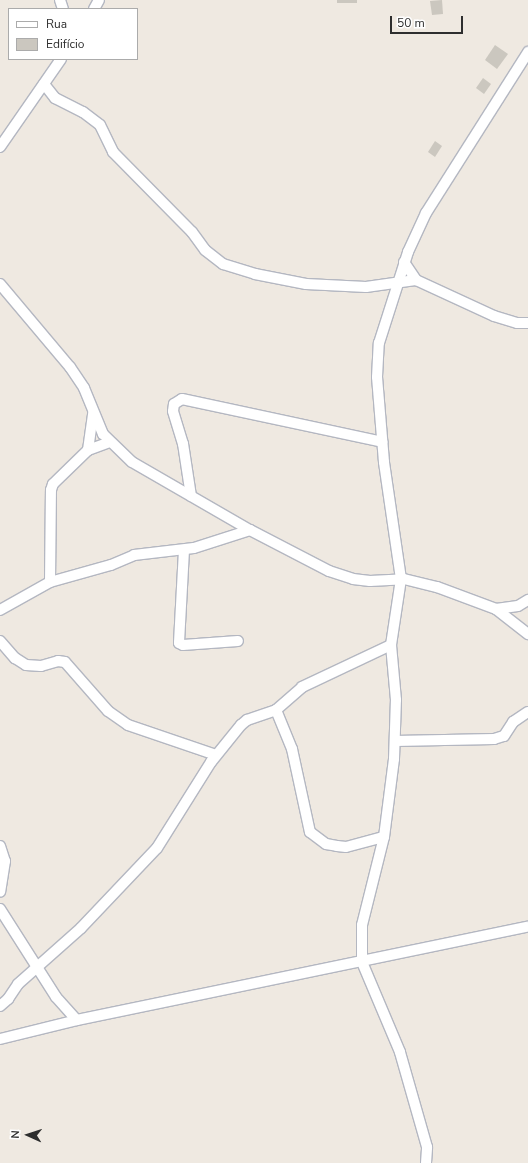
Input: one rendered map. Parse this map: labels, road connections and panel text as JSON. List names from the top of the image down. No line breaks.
{"legend":["Rua","Edifício"],"scale_bar":"50 m","north":"left"}
